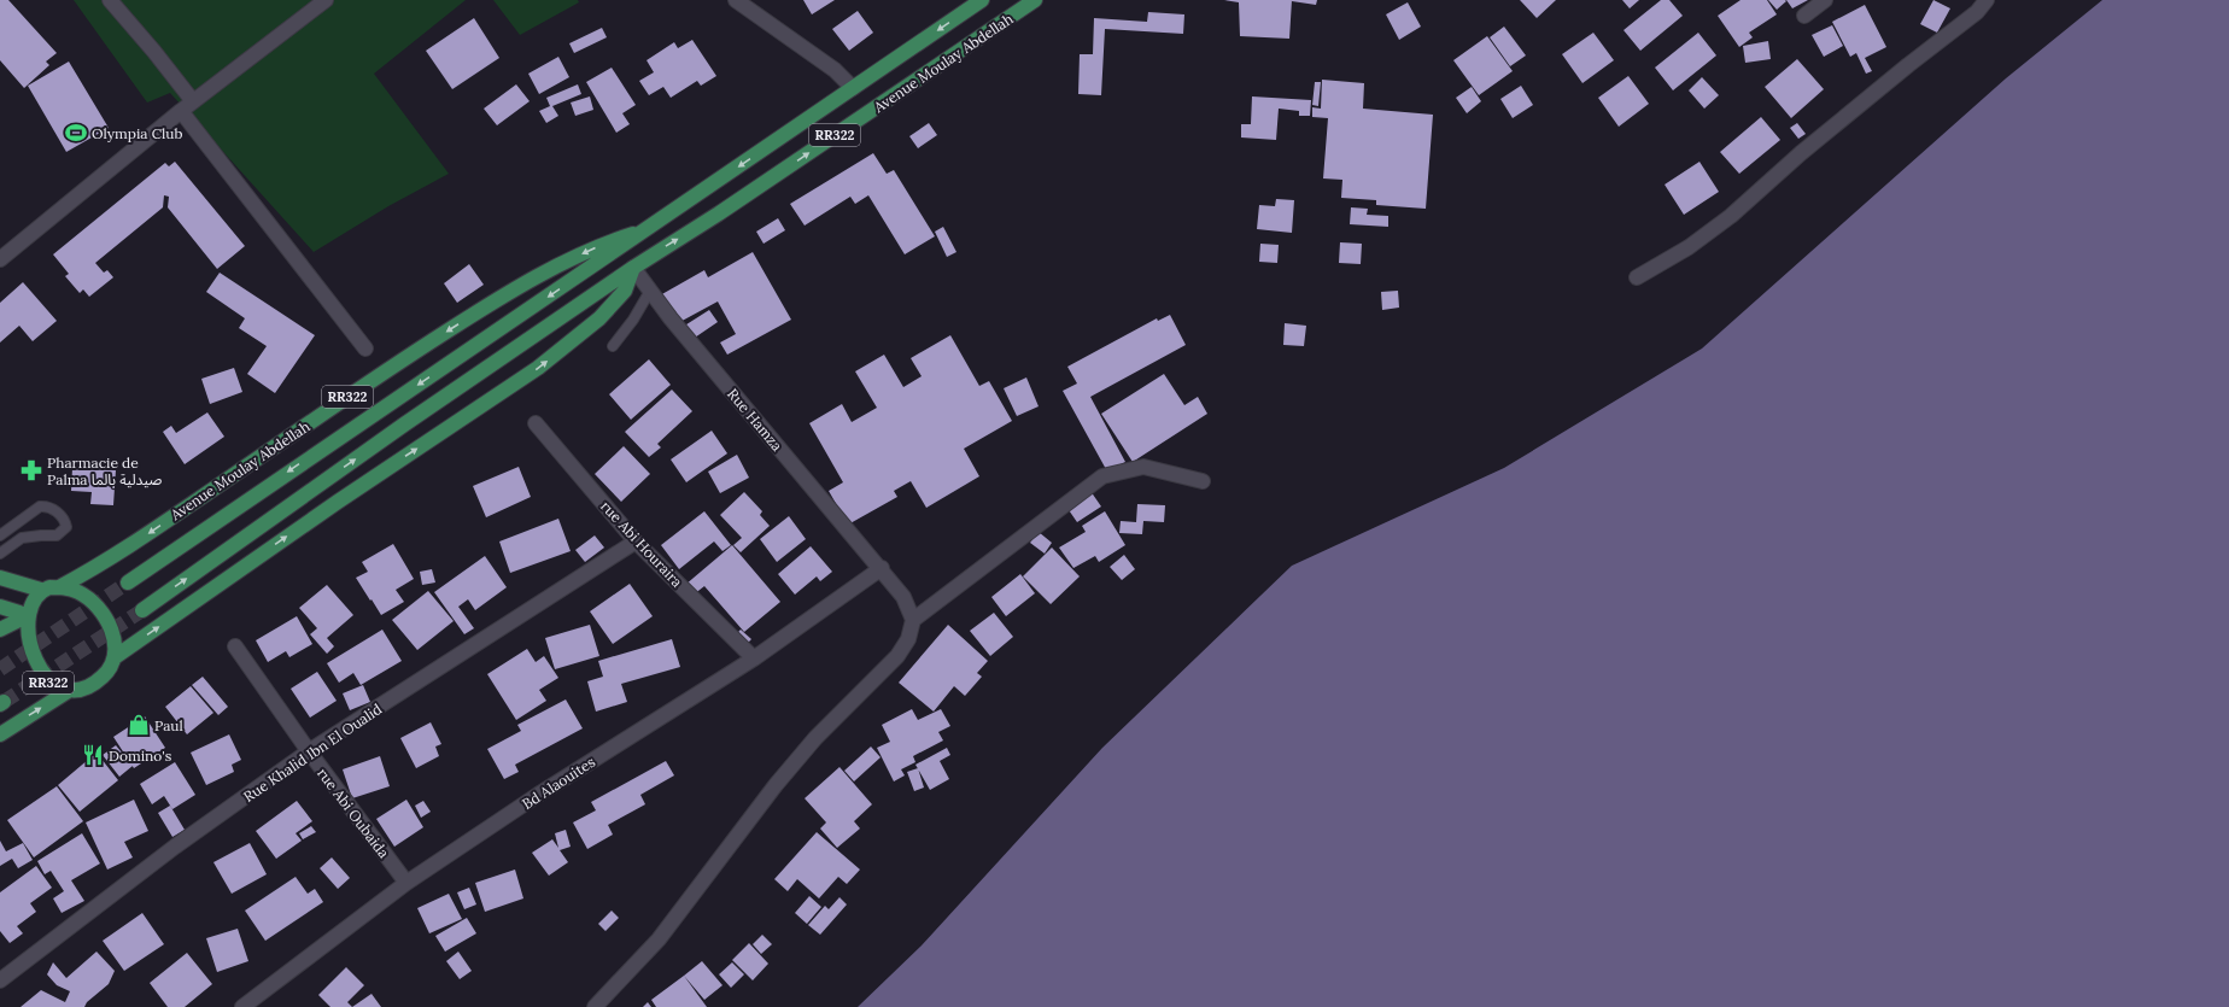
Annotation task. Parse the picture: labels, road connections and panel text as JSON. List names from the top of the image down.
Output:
{
  "streets": {
    "main road": ["Avenue Moulay Abdellah", "RR322"],
    "street": [
      "Rue Hamza",
      "rue Abi Houraira",
      "Rue Khalid Ibn El Oualid",
      "Bd Alaouites",
      "rue Abi Oubaida"
    ]
  },
  "crossings": [
    ["Avenue Moulay Abdellah", "RR322"],
    ["Avenue Moulay Abdellah", "Rue Hamza"],
    ["RR322", "Rue Hamza"],
    ["Rue Hamza", "Bd Alaouites"],
    ["rue Abi Houraira", "Rue Khalid Ibn El Oualid"],
    ["rue Abi Houraira", "Bd Alaouites"],
    ["Rue Khalid Ibn El Oualid", "rue Abi Oubaida"],
    ["Bd Alaouites", "rue Abi Oubaida"]
  ],
  "places": {
    "sports": ["Olympia Club"],
    "pharmacy": ["Pharmacie de Palma صيدلية بالما"],
    "shop": ["Paul"],
    "restaurant": ["Domino's"]
  }
}
